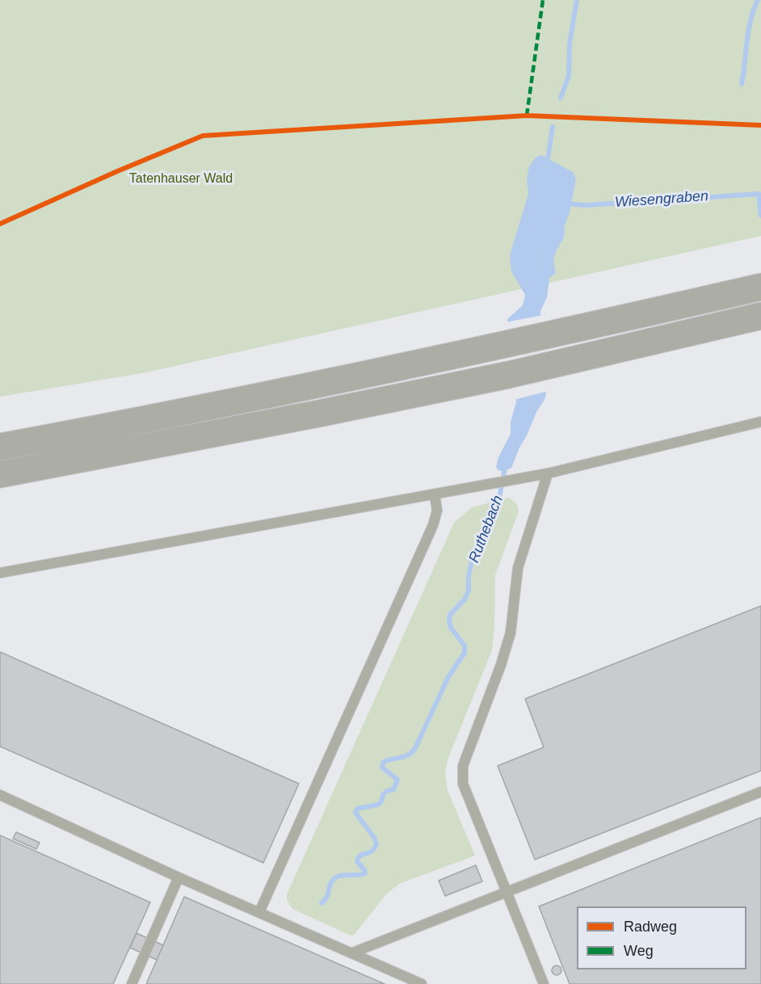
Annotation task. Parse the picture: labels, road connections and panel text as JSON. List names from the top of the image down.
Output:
{
  "water": ["Wiesengraben", "Ruthebach"],
  "parks": ["Tatenhauser Wald"],
  "legend": ["Radweg", "Weg"]
}
